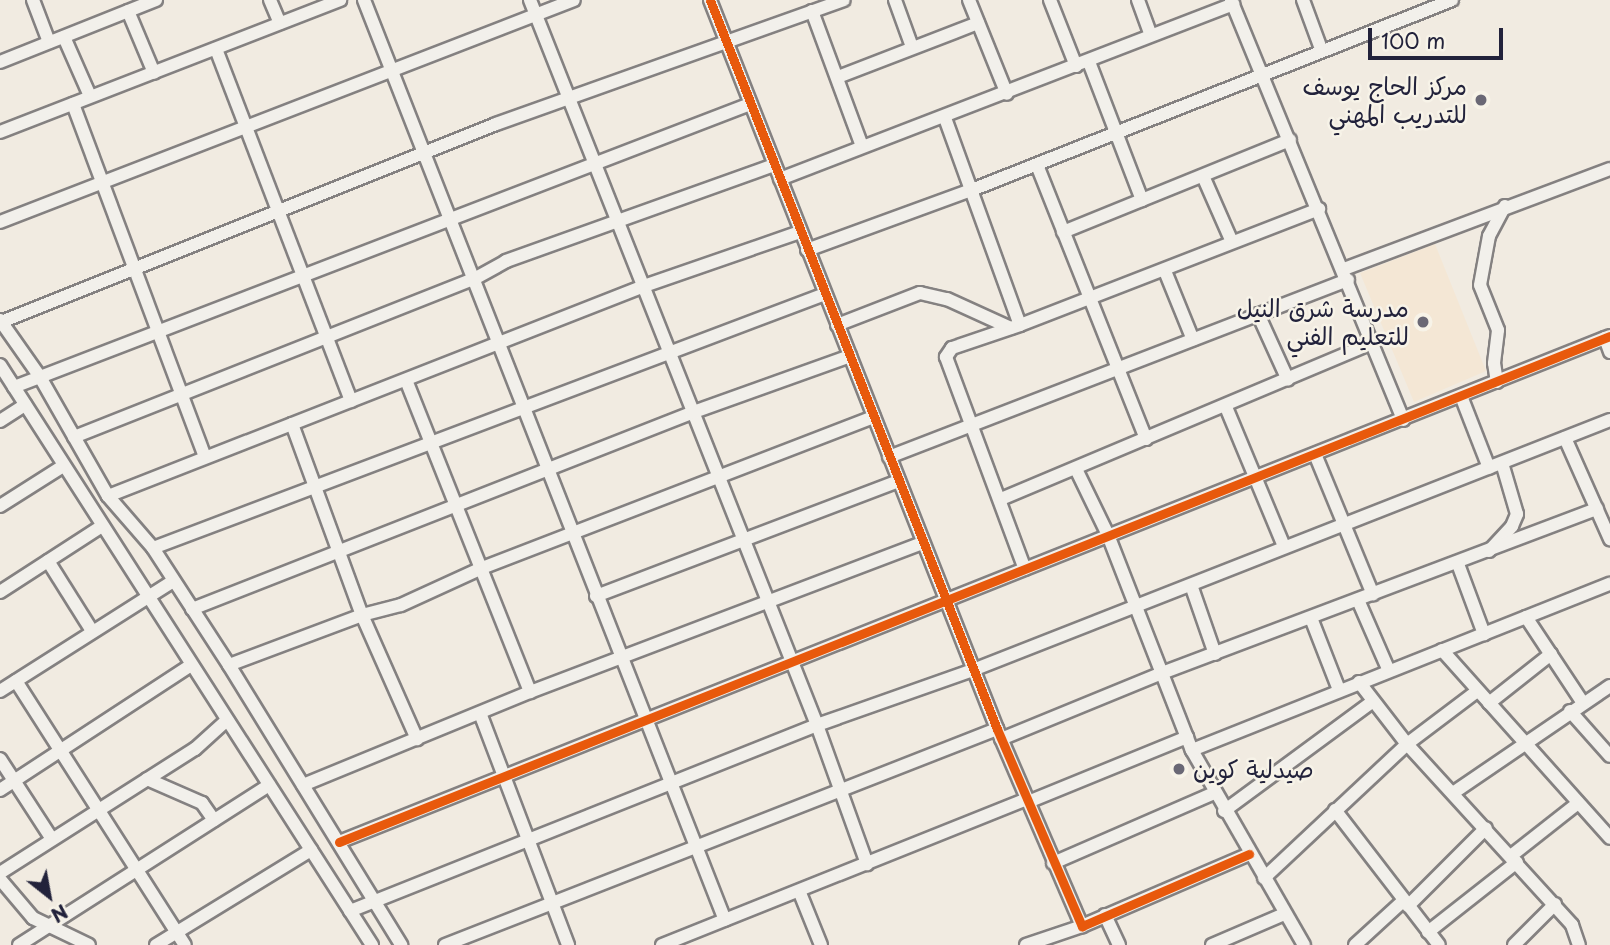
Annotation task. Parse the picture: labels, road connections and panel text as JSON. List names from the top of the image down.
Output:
{
  "places": ["مركز الحاج يوسف للتدريب المهني", "مدرسة شرق النيل للتعليم الفني", "صيدلية كوين"],
  "scale_bar": "100 m",
  "north": "bottom right"
}
